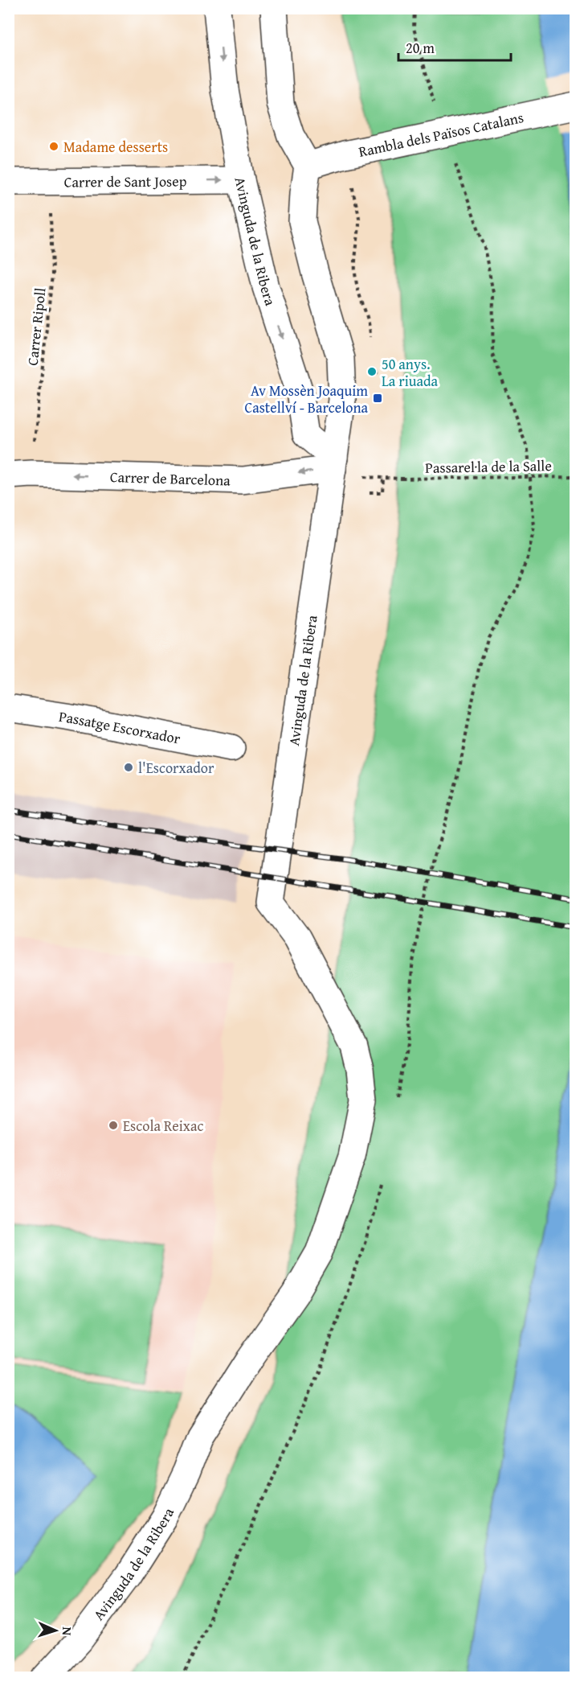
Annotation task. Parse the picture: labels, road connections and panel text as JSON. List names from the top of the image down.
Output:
{
  "streets": {
    "street": [
      "Rambla dels Països Catalans",
      "Carrer de Sant Josep",
      "Avinguda de la Ribera",
      "Carrer de Barcelona",
      "Passatge Escorxador"
    ],
    "path": ["Carrer Ripoll", "Passarel·la de la Salle"]
  },
  "crossings": [
    ["Rambla dels Països Catalans", "Avinguda de la Ribera"],
    ["Carrer de Sant Josep", "Avinguda de la Ribera"],
    ["Carrer de Sant Josep", "Carrer Ripoll"],
    ["Avinguda de la Ribera", "Carrer de Barcelona"],
    ["Carrer Ripoll", "Carrer de Barcelona"]
  ],
  "one_way": ["Carrer de Sant Josep", "Carrer de Barcelona"],
  "places": {
    "other": [
      "Madame desserts",
      "50 anys. La riuada",
      "l'Escorxador",
      "Escola Reixac"
    ],
    "transit": ["Av Mossèn Joaquim Castellví - Barcelona"]
  },
  "scale_bar": "20 m",
  "north": "right"
}
